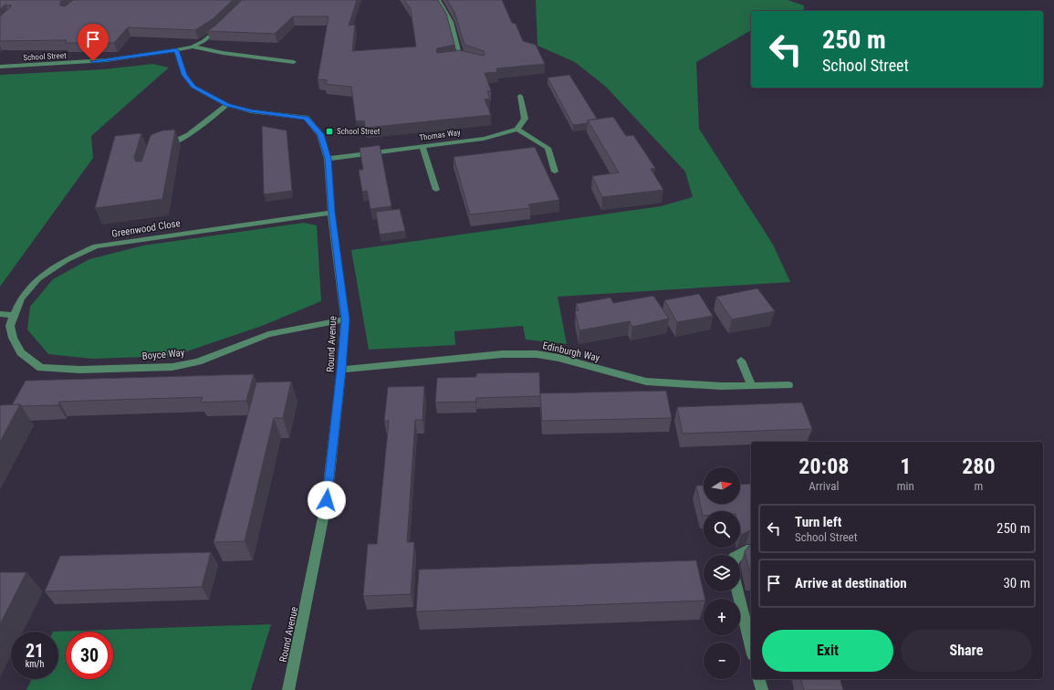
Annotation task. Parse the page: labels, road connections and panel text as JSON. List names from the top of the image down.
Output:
{
  "streets": {
    "street": [
      "School Street",
      "Thomas Way",
      "Greenwood Close",
      "Round Avenue",
      "Edinburgh Way",
      "Boyce Way"
    ]
  },
  "crossings": [
    ["School Street", "Round Avenue"],
    ["Thomas Way", "Round Avenue"],
    ["Greenwood Close", "Round Avenue"],
    ["Greenwood Close", "Boyce Way"],
    ["Round Avenue", "Edinburgh Way"],
    ["Round Avenue", "Boyce Way"]
  ],
  "places": {
    "transit": ["School Street"]
  },
  "north": "right",
  "page": {
    "turn": ["250 m", "School Street"],
    "eta": [
      "20:08",
      "Arrival",
      "1",
      "min",
      "280",
      "m"
    ],
    "map_buttons": ["+", "−"],
    "list": [
      {
        "name": "Turn left",
        "note": "School Street",
        "value": "250 m"
      },
      {
        "name": "Arrive at destination",
        "value": "30 m"
      }
    ],
    "buttons": ["Exit", "Share"],
    "speed": "21 km/h",
    "limit": "30"
  }
}
